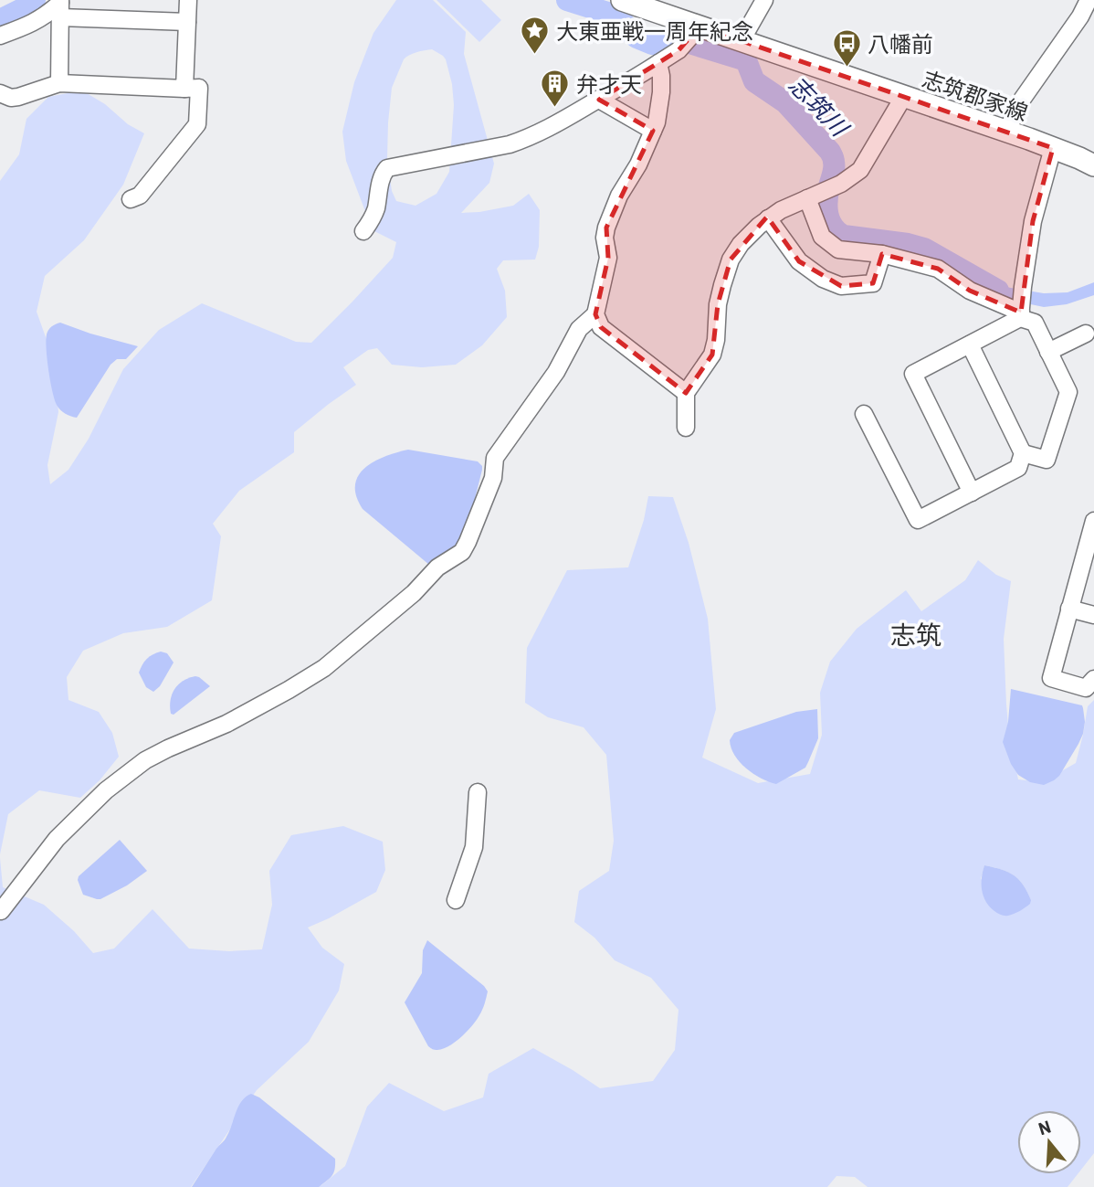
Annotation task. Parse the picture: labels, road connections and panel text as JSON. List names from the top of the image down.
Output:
{
  "streets": {
    "main road": ["志筑郡家線"]
  },
  "districts": ["志筑"],
  "water": ["志筑川"],
  "places": {
    "place": ["大東亜戦一周年紀念"],
    "bus stop": ["八幡前"],
    "building": ["弁才天"]
  },
  "north": "top"
}
